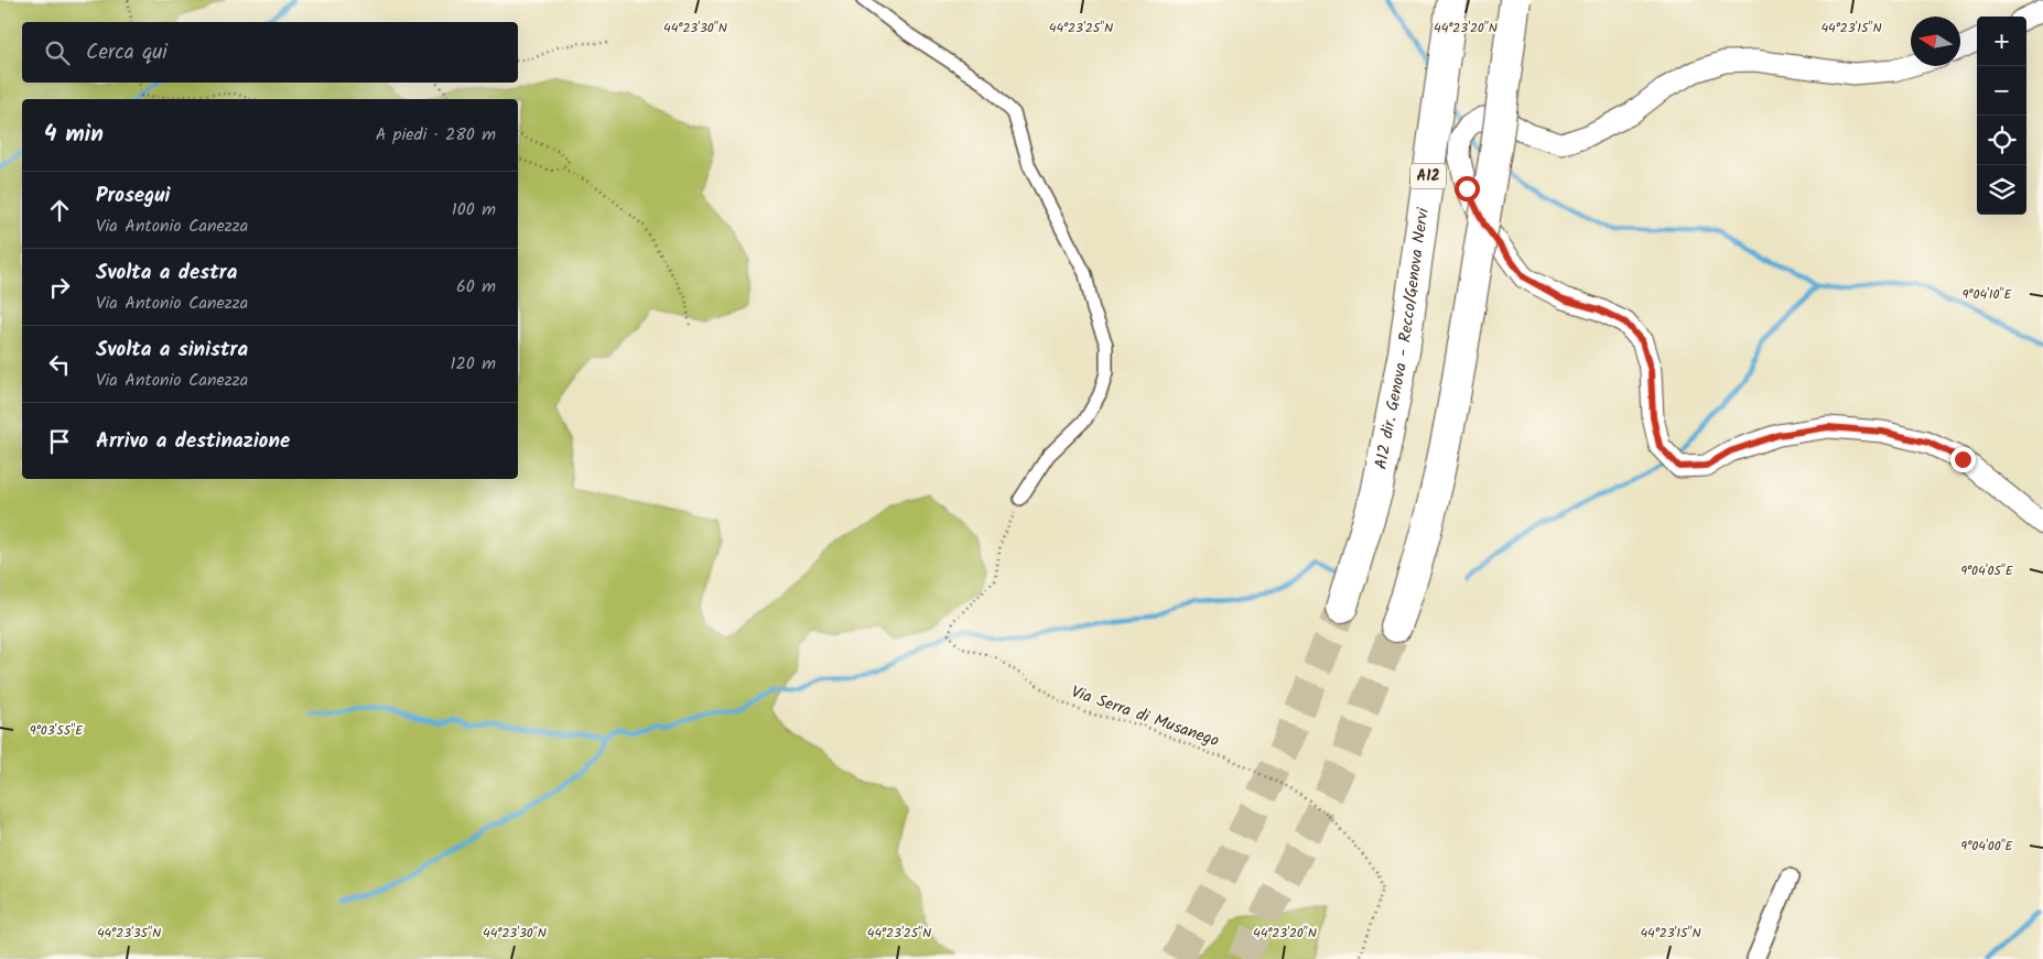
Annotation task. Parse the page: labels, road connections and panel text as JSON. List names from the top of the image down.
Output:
{
  "streets": {
    "highway": ["A12", "A12 dir. Genova - Recco/Genova Nervi"],
    "path": ["Via Serra di Musanego"]
  },
  "north": "left",
  "page": {
    "map_buttons": ["+", "−"],
    "search": "Cerca qui",
    "heading": ["4 min", "A piedi · 280 m"],
    "list": [
      ["Prosegui", "Via Antonio Canezza", "100 m"],
      ["Svolta a destra", "Via Antonio Canezza", "60 m"],
      ["Svolta a sinistra", "Via Antonio Canezza", "120 m"],
      "Arrivo a destinazione"
    ]
  },
  "coordinates": [
    "44°23'30\"N",
    "44°23'25\"N",
    "44°23'20\"N",
    "44°23'15\"N",
    "9°04'10\"E",
    "9°04'05\"E",
    "9°03'55\"E",
    "9°04'00\"E",
    "44°23'35\"N"
  ]
}
